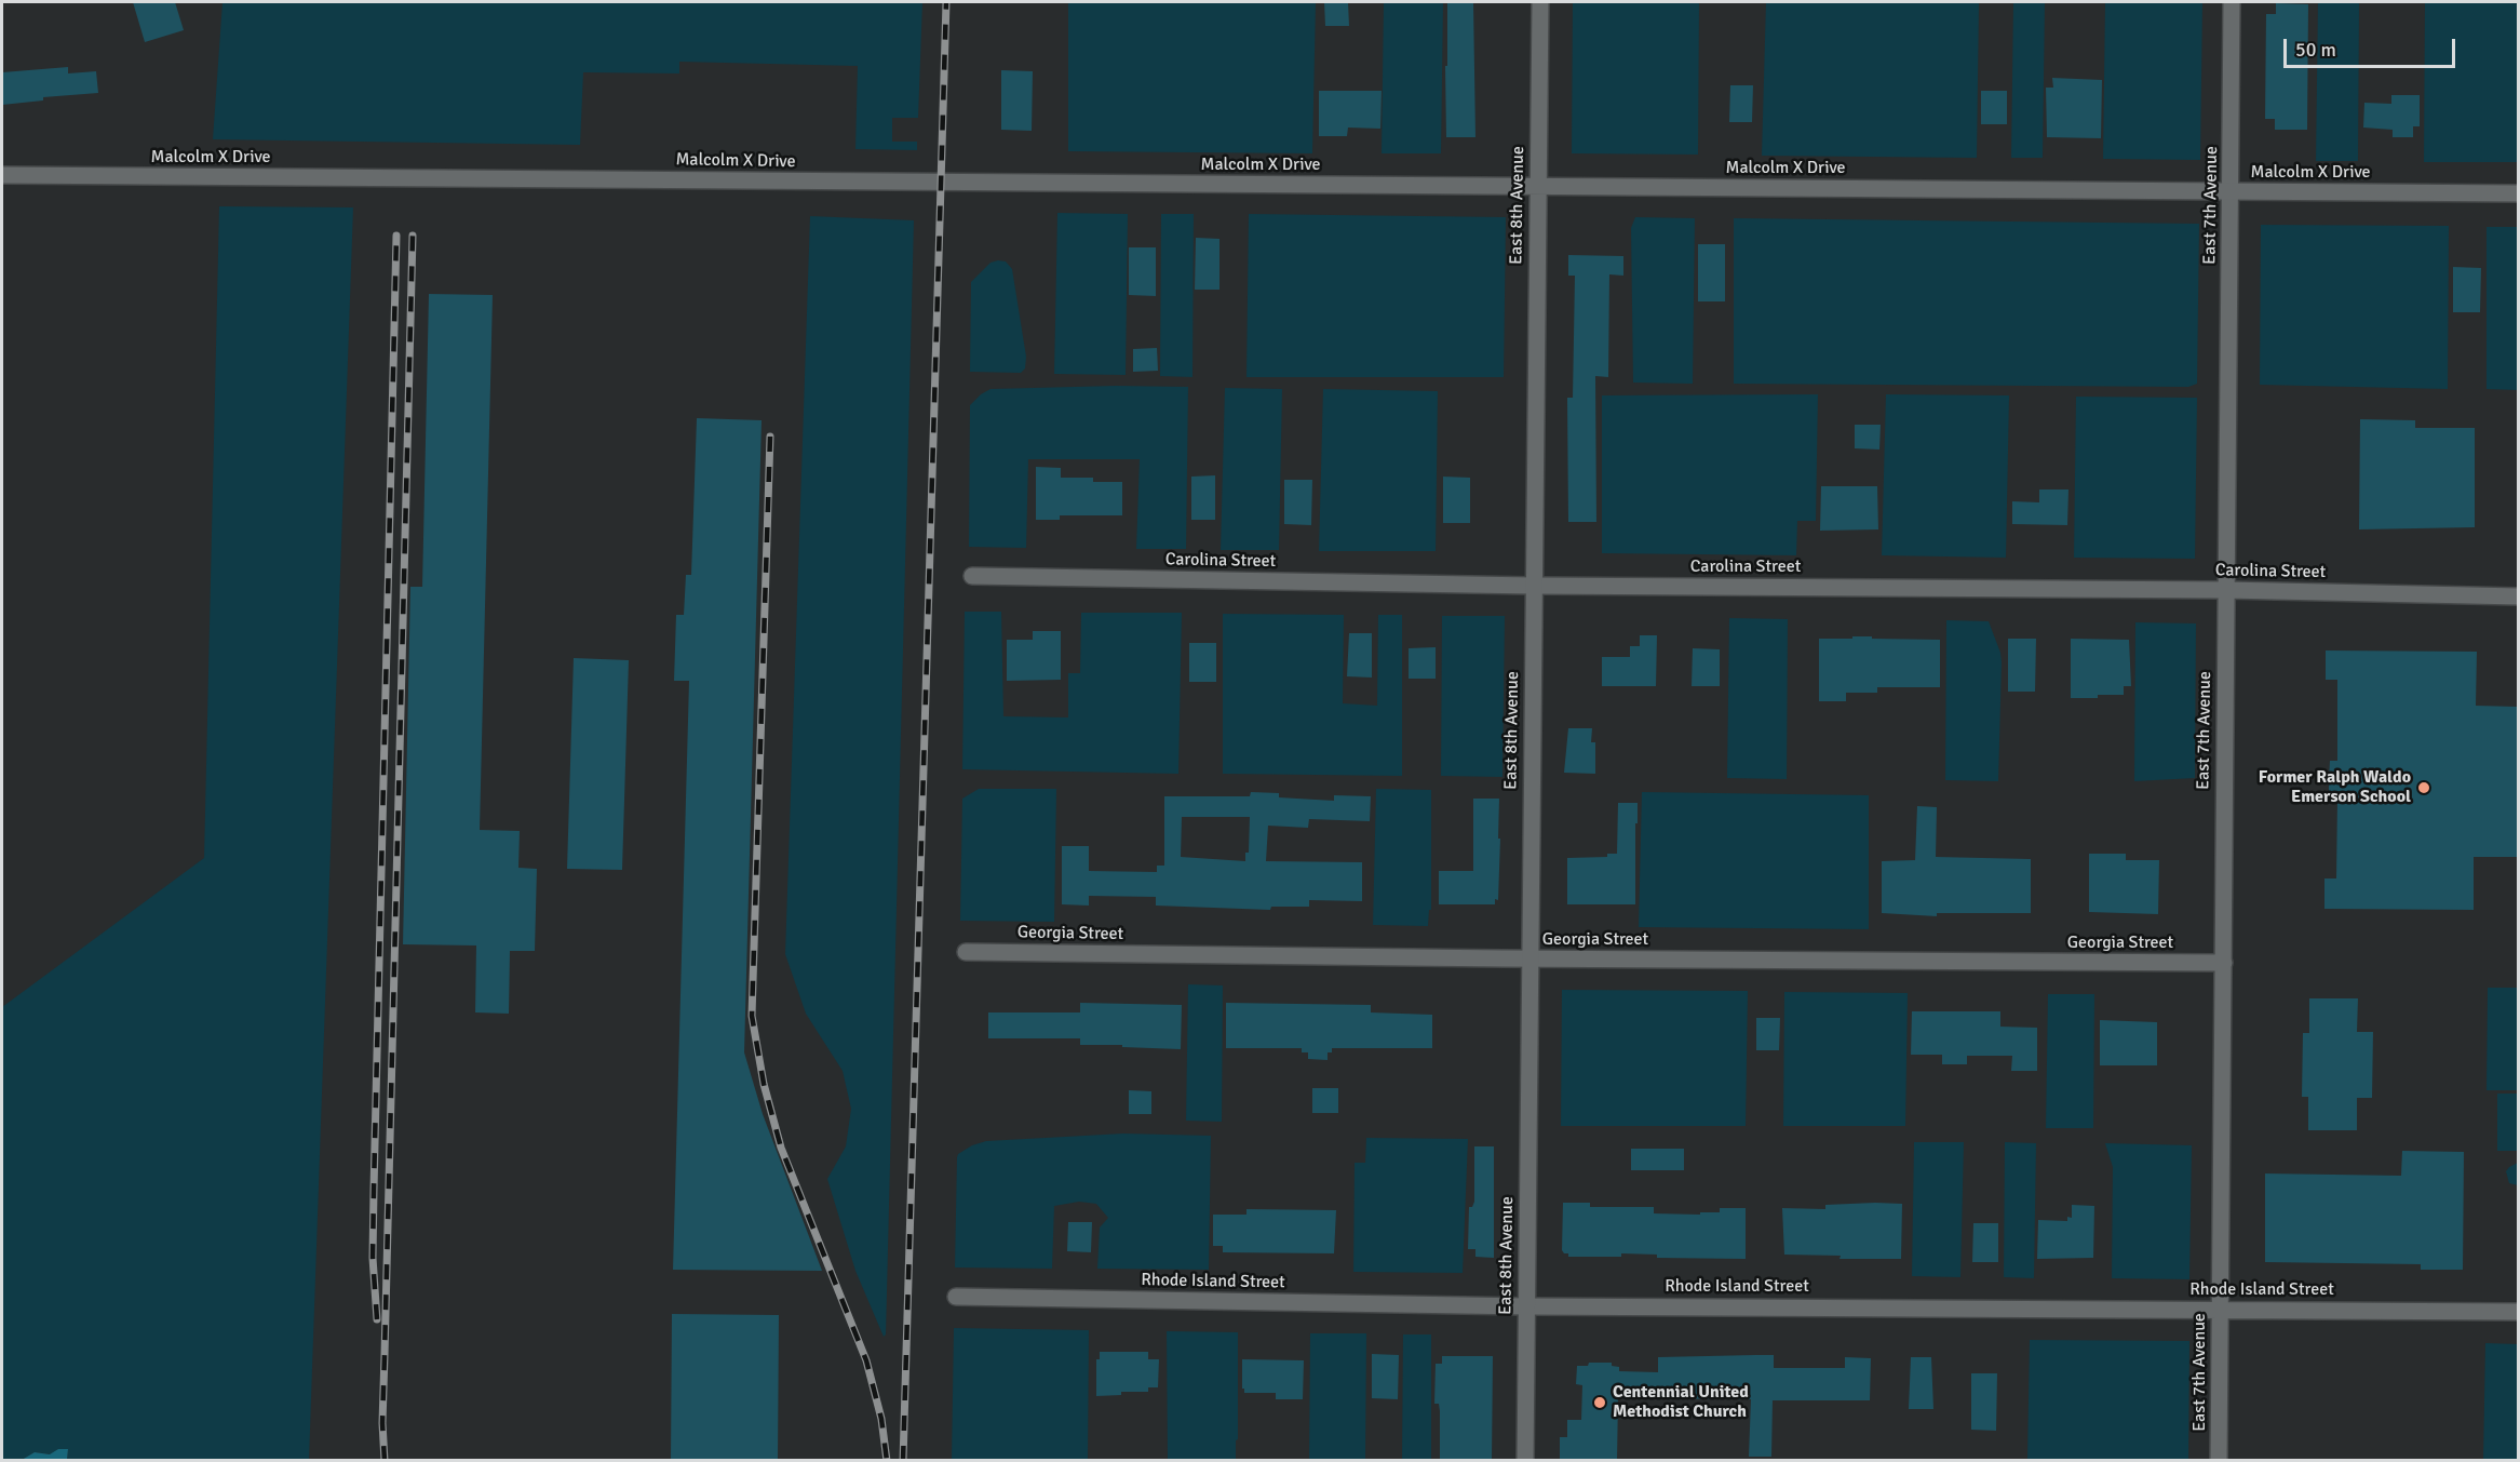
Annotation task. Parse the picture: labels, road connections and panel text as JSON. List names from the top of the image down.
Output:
{
  "streets": {
    "street": [
      "Malcolm X Drive",
      "East 8th Avenue",
      "East 7th Avenue",
      "Carolina Street",
      "Georgia Street",
      "Rhode Island Street"
    ]
  },
  "crossings": [
    ["Malcolm X Drive", "East 8th Avenue"],
    ["Malcolm X Drive", "East 7th Avenue"],
    ["East 8th Avenue", "Carolina Street"],
    ["East 8th Avenue", "Georgia Street"],
    ["East 8th Avenue", "Rhode Island Street"],
    ["East 7th Avenue", "Carolina Street"],
    ["East 7th Avenue", "Georgia Street"],
    ["East 7th Avenue", "Rhode Island Street"]
  ],
  "places": ["Former Ralph Waldo Emerson School", "Centennial United Methodist Church"],
  "scale_bar": "50 m"
}
